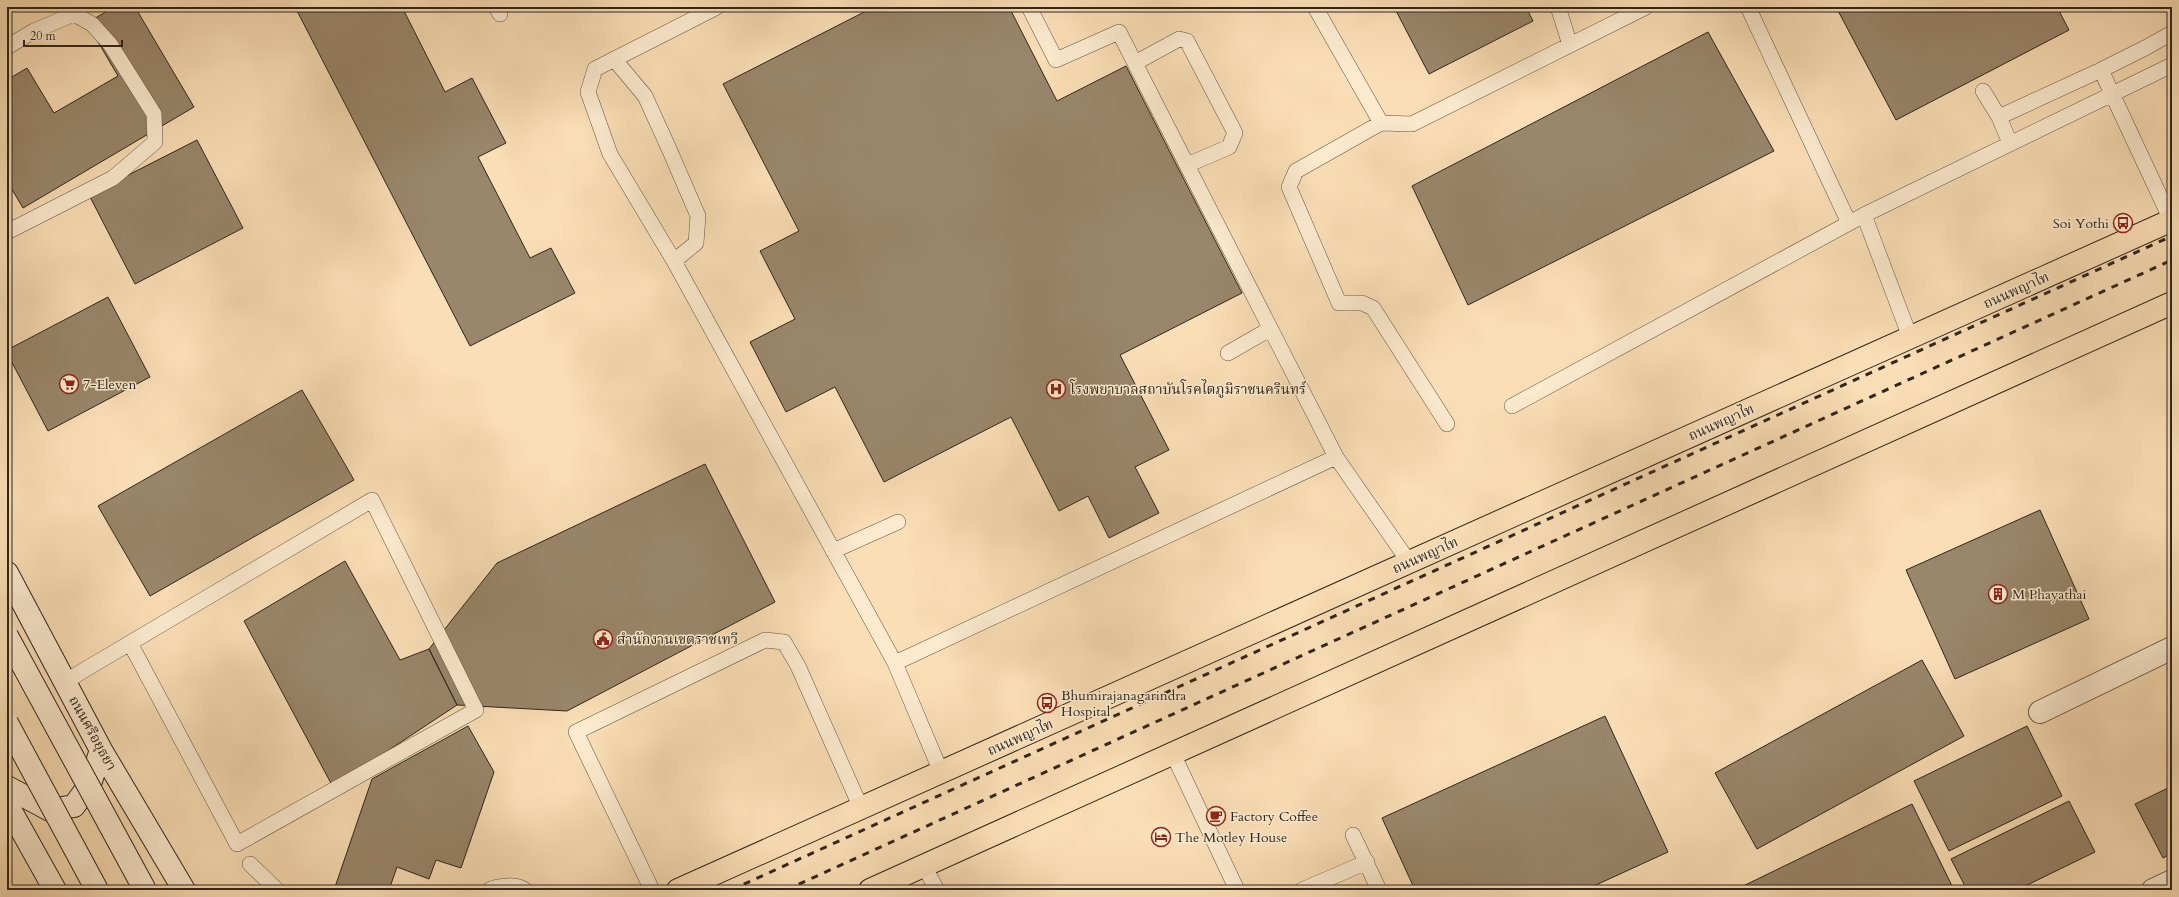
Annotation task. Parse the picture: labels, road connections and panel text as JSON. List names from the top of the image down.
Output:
{
  "streets": {
    "main road": ["ถนนพญาไท", "ถนนศรีอยุธยา"]
  },
  "places": {
    "bus stop": ["Soi Yothi", "Bhumirajanagarindra Hospital"],
    "supermarket": ["7-Eleven"],
    "hospital": ["โรงพยาบาลสถาบันโรคไตภูมิราชนครินทร์"],
    "building": ["M Phayathai"],
    "public building": ["สำนักงานเขตราชเทวี"],
    "cafe": ["Factory Coffee"],
    "hotel": ["The Motley House"]
  },
  "scale_bar": "20 m"
}
